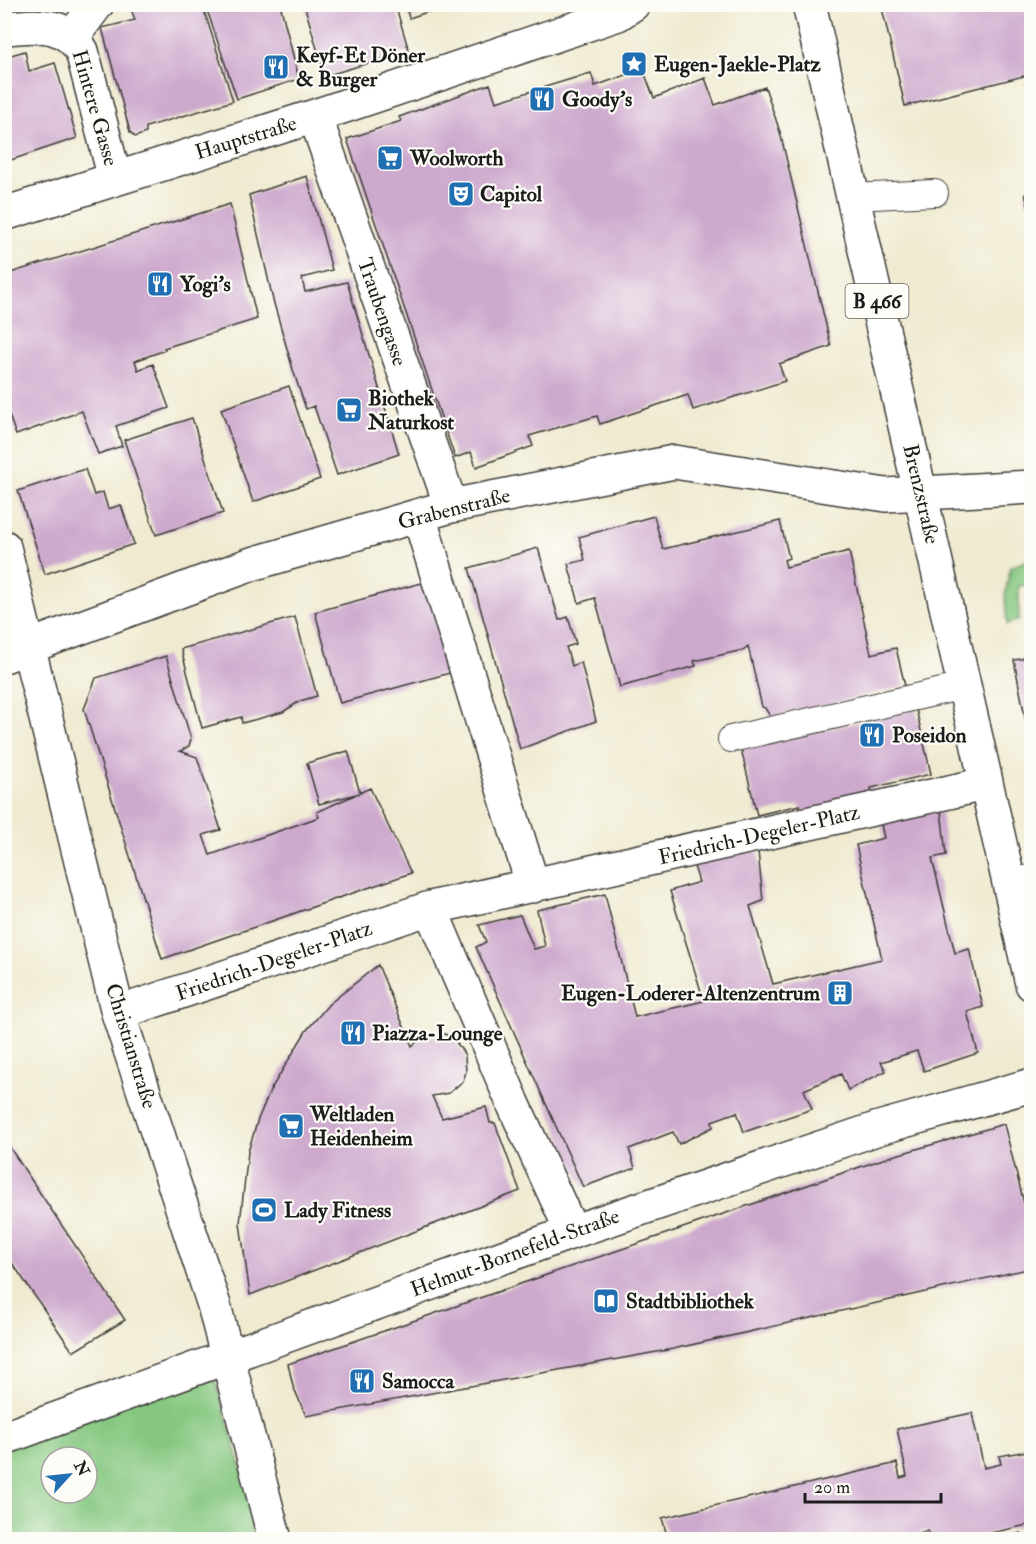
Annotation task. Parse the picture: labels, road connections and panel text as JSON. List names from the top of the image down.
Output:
{
  "streets": {
    "street": [
      "Hintere Gasse",
      "Hauptstraße",
      "B 466",
      "Traubengasse",
      "Brenzstraße",
      "Grabenstraße",
      "Friedrich-Degeler-Platz",
      "Christianstraße",
      "Helmut-Bornefeld-Straße"
    ]
  },
  "crossings": [
    ["Hintere Gasse", "Hauptstraße"],
    ["Hauptstraße", "Traubengasse"],
    ["Traubengasse", "Grabenstraße"],
    ["Brenzstraße", "Grabenstraße"],
    ["Brenzstraße", "Friedrich-Degeler-Platz"],
    ["Grabenstraße", "Christianstraße"],
    ["Friedrich-Degeler-Platz", "Christianstraße"],
    ["Christianstraße", "Helmut-Bornefeld-Straße"]
  ],
  "places": {
    "place": ["Eugen-Jaekle-Platz"],
    "restaurant": [
      "Keyf-Et Döner & Burger",
      "Goody's",
      "Yogi's",
      "Poseidon",
      "Piazza-Lounge",
      "Samocca"
    ],
    "supermarket": ["Woolworth", "Biothek Naturkost", "Weltladen Heidenheim"],
    "theatre": ["Capitol"],
    "building": ["Eugen-Loderer-Altenzentrum"],
    "sports": ["Lady Fitness"],
    "library": ["Stadtbibliothek"]
  },
  "scale_bar": "20 m",
  "north": "top right"
}
